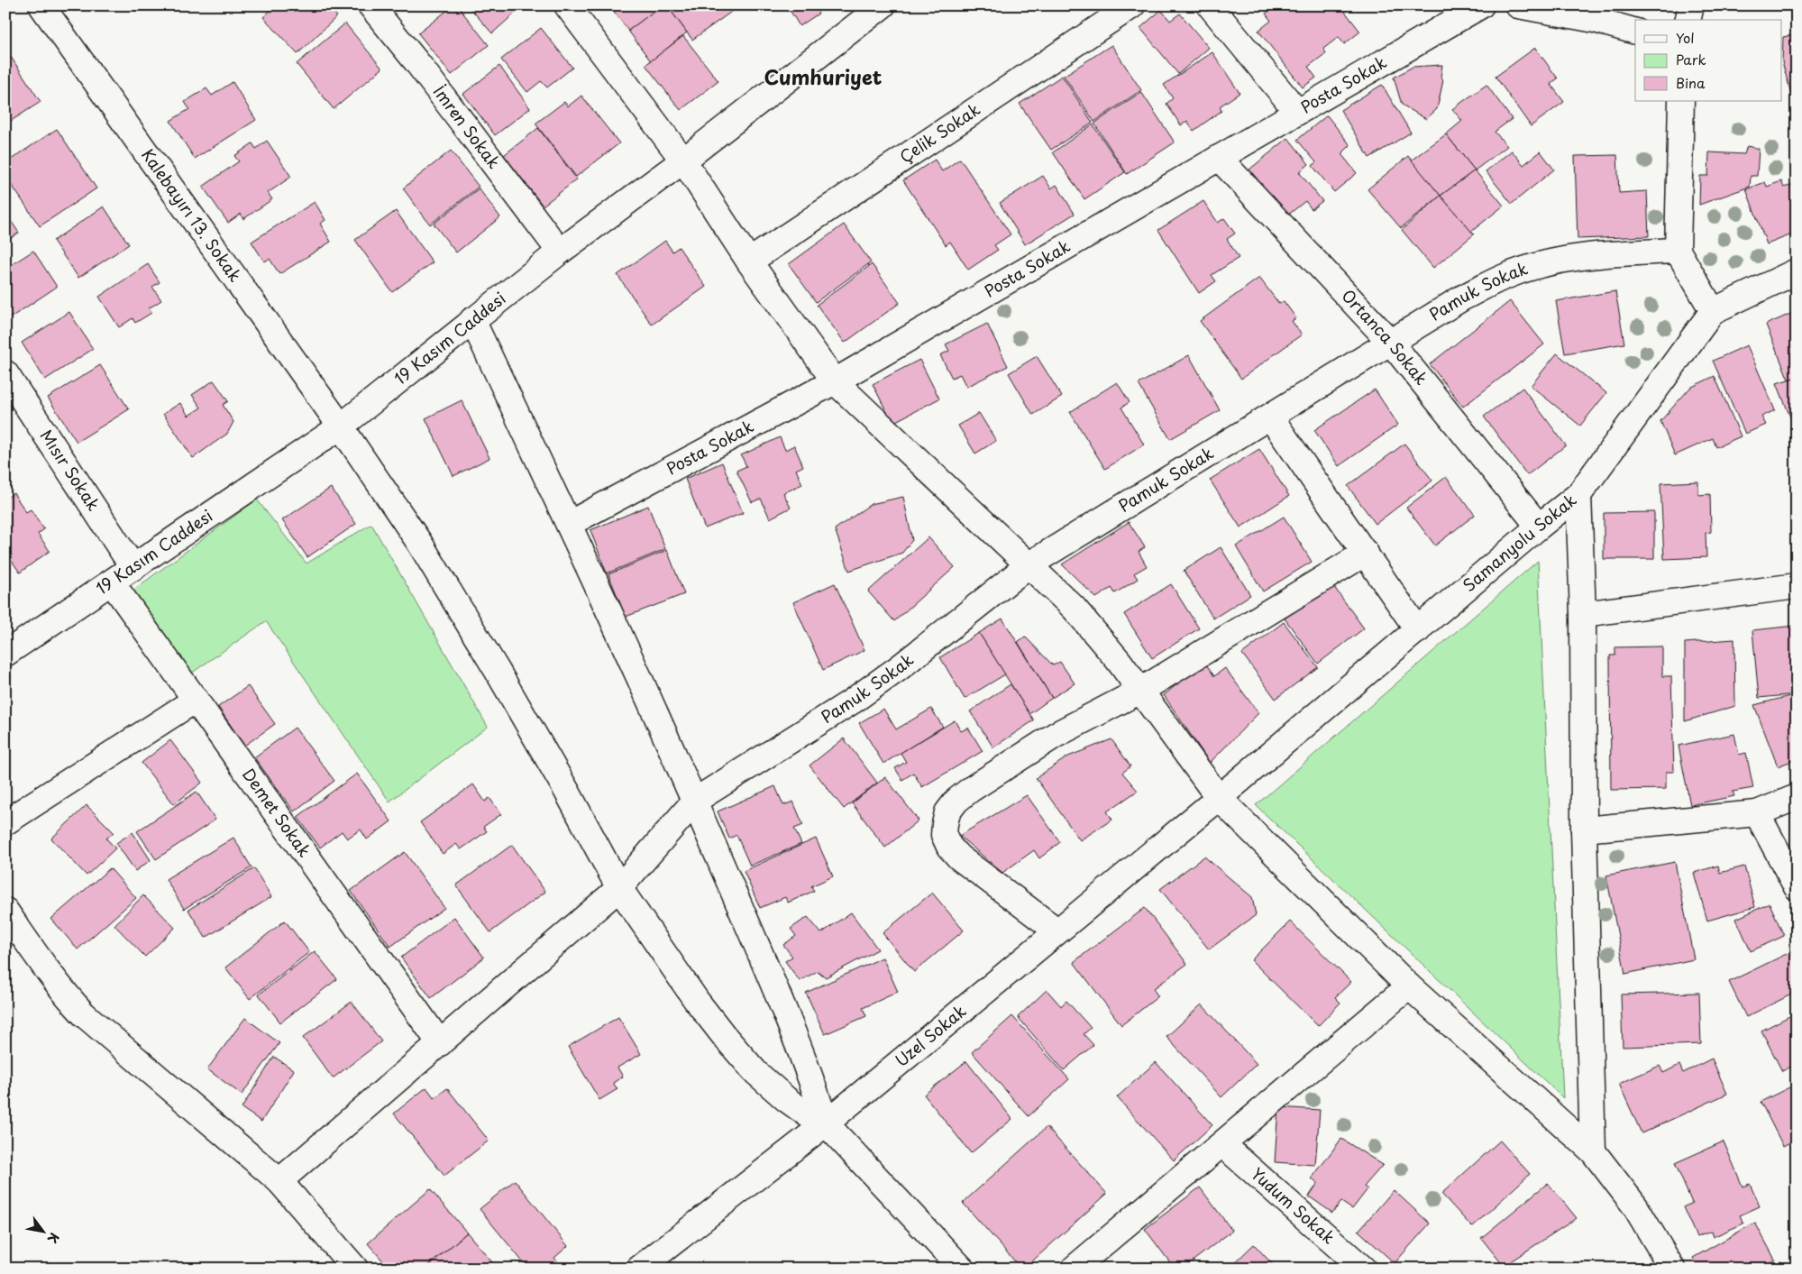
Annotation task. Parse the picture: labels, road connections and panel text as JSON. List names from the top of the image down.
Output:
{
  "streets": {
    "street": [
      "Posta Sokak",
      "İmren Sokak",
      "Çelik Sokak",
      "Kalebayırı 13. Sokak",
      "Pamuk Sokak",
      "Ortanca Sokak",
      "19 Kasım Caddesi",
      "Mısır Sokak",
      "Samanyolu Sokak",
      "Demet Sokak",
      "Uzel Sokak",
      "Yudum Sokak"
    ]
  },
  "crossings": [
    ["Posta Sokak", "Ortanca Sokak"],
    ["İmren Sokak", "19 Kasım Caddesi"],
    ["Kalebayırı 13. Sokak", "Pamuk Sokak"],
    ["Kalebayırı 13. Sokak", "19 Kasım Caddesi"],
    ["Kalebayırı 13. Sokak", "Uzel Sokak"],
    ["Pamuk Sokak", "Ortanca Sokak"],
    ["Pamuk Sokak", "Demet Sokak"],
    ["Ortanca Sokak", "Samanyolu Sokak"],
    ["19 Kasım Caddesi", "Mısır Sokak"],
    ["19 Kasım Caddesi", "Demet Sokak"],
    ["Samanyolu Sokak", "Uzel Sokak"]
  ],
  "districts": ["Cumhuriyet"],
  "legend": ["Yol", "Park", "Bina"],
  "north": "bottom right"
}
